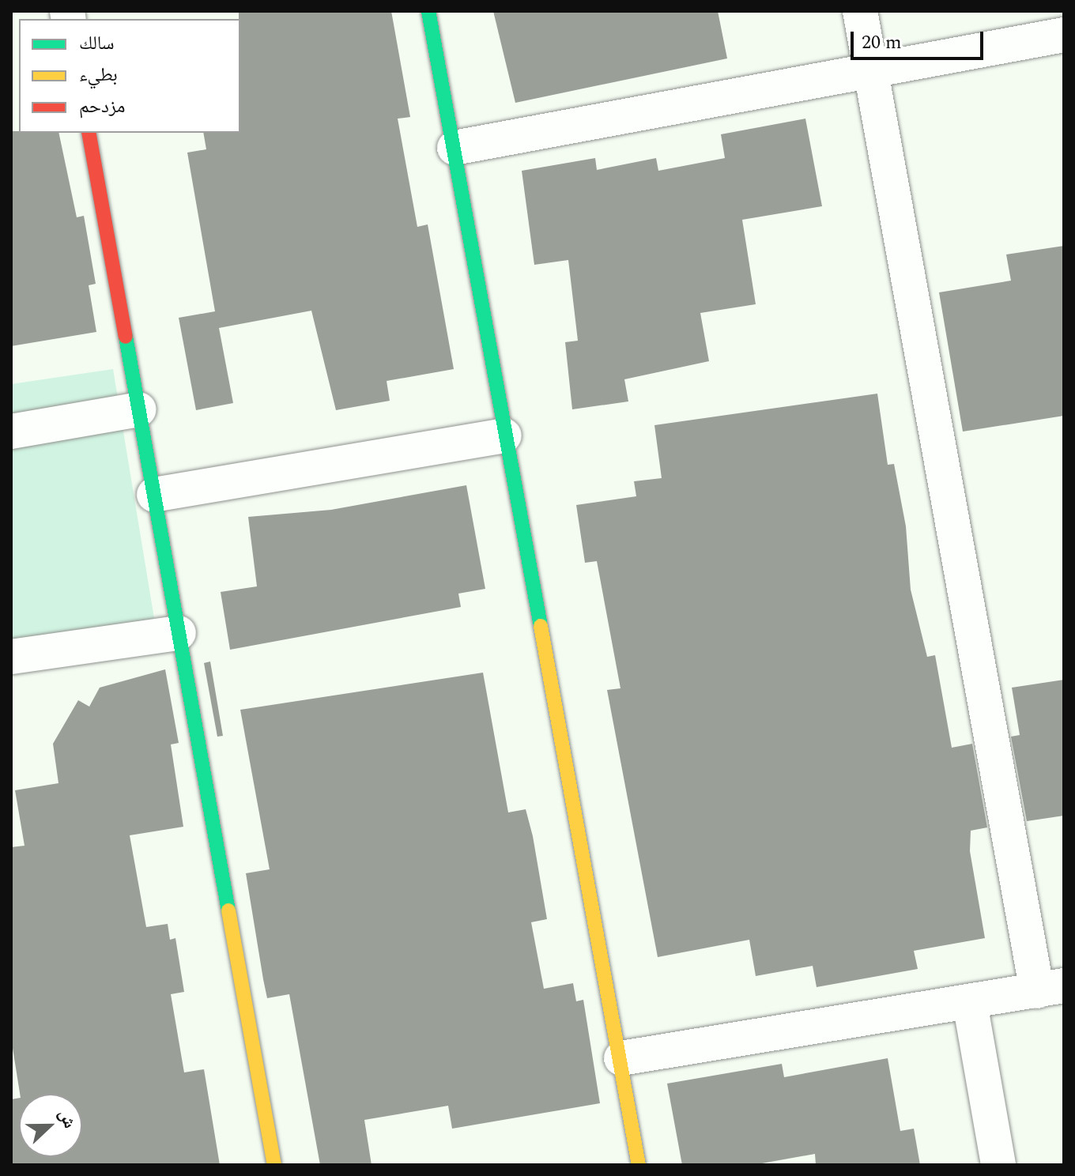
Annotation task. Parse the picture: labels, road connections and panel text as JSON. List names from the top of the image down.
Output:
{
  "legend": ["سالك", "بطيء", "مزدحم"],
  "scale_bar": "20 m",
  "north": "right"
}
